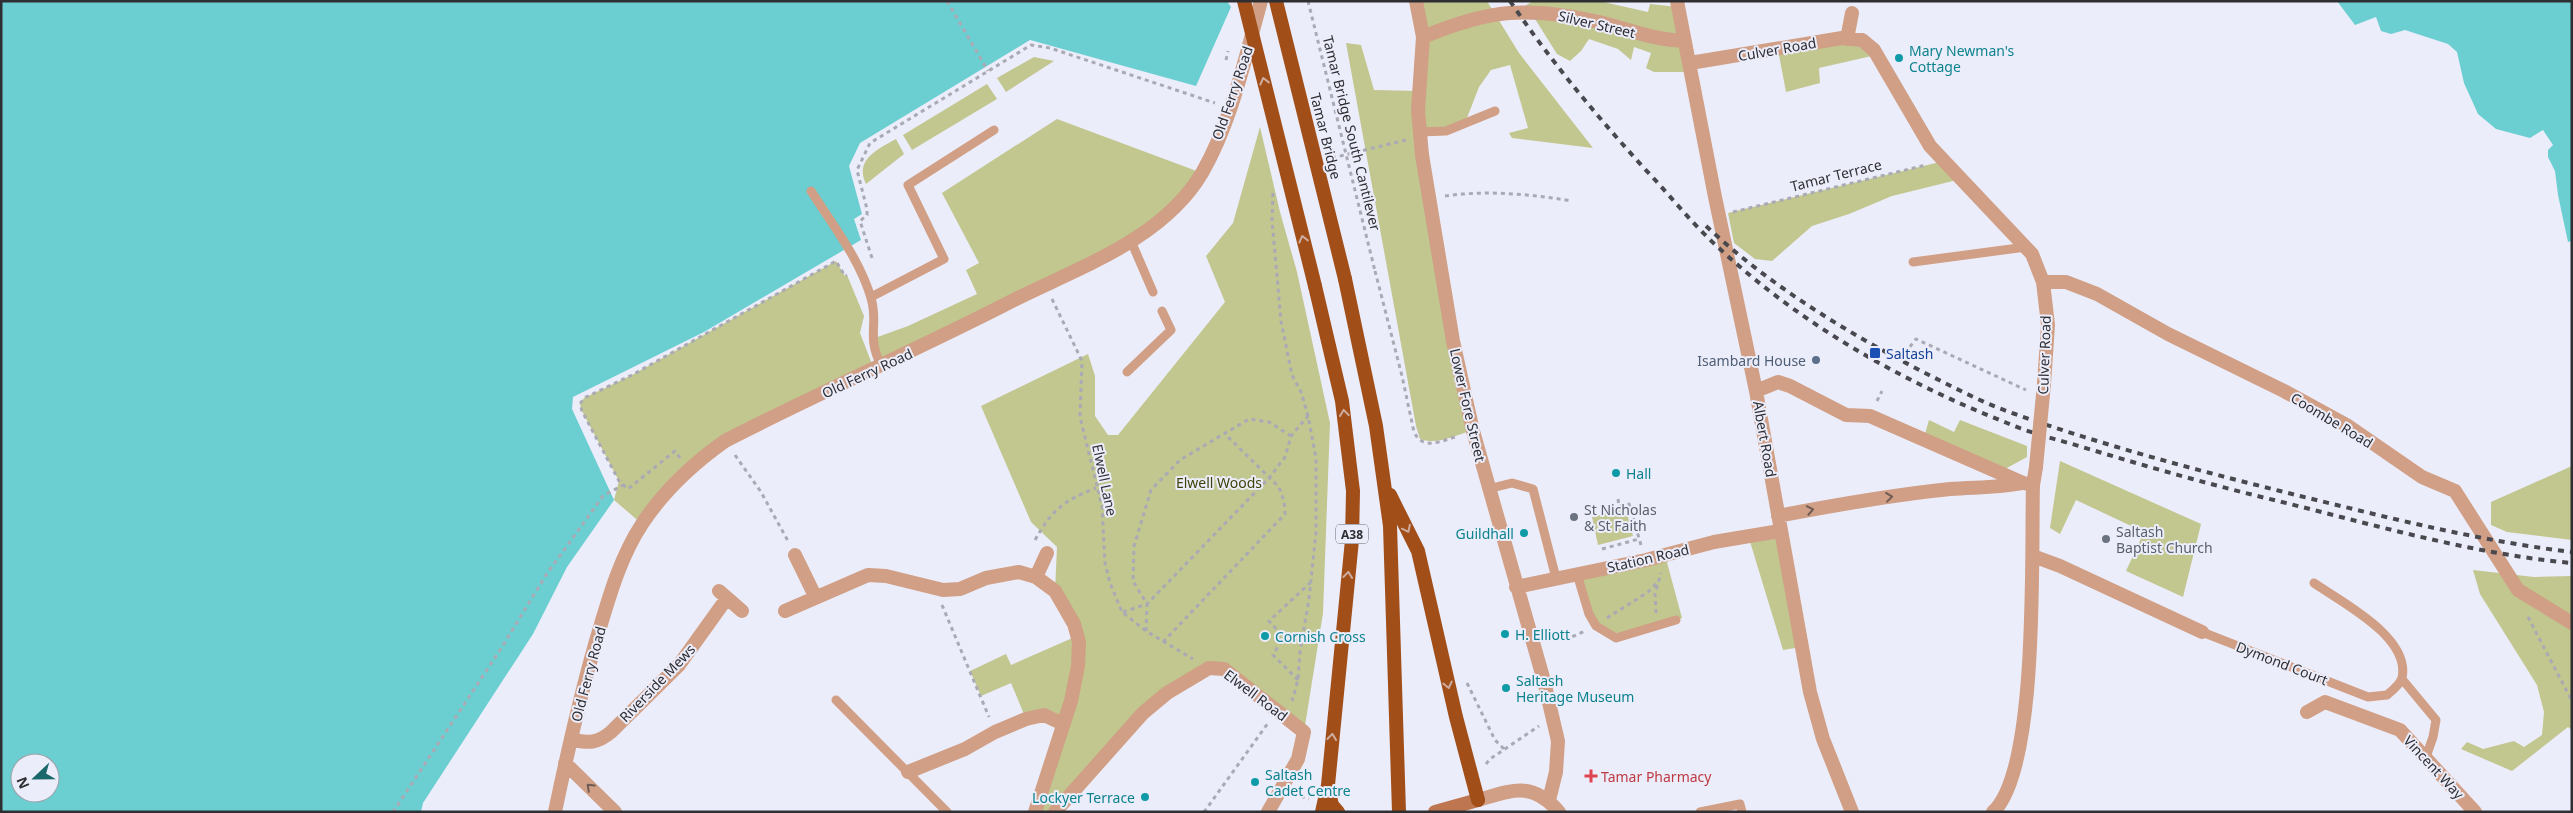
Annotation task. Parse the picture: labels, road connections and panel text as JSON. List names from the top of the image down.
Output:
{
  "streets": {
    "highway": ["Tamar Bridge", "A38"],
    "street": [
      "Silver Street",
      "Culver Road",
      "Old Ferry Road",
      "Lower Fore Street",
      "Coombe Road",
      "Albert Road",
      "Station Road",
      "Dymond Court",
      "Riverside Mews",
      "Elwell Road",
      "Vincent Way"
    ],
    "path": ["Tamar Bridge South Cantilever", "Tamar Terrace", "Elwell Lane"]
  },
  "crossings": [
    ["Silver Street", "Lower Fore Street"],
    ["Silver Street", "Albert Road"],
    ["Culver Road", "Tamar Terrace"],
    ["Culver Road", "Coombe Road"],
    ["Culver Road", "Albert Road"],
    ["Culver Road", "Dymond Court"],
    ["Old Ferry Road", "Elwell Lane"],
    ["Old Ferry Road", "Riverside Mews"],
    ["Tamar Bridge South Cantilever", "Lower Fore Street"],
    ["Lower Fore Street", "Station Road"],
    ["Albert Road", "Station Road"],
    ["Elwell Lane", "Elwell Road"]
  ],
  "parks": ["Elwell Woods"],
  "places": {
    "other": [
      "Mary Newman's Cottage",
      "Isambard House",
      "Hall",
      "St Nicholas & St Faith",
      "Guildhall",
      "Saltash Baptist Church",
      "H. Elliott",
      "Cornish Cross",
      "Saltash Heritage Museum",
      "Saltash Cadet Centre",
      "Lockyer Terrace"
    ],
    "transit": ["Saltash"],
    "health": ["Tamar Pharmacy"]
  },
  "north": "left"
}
